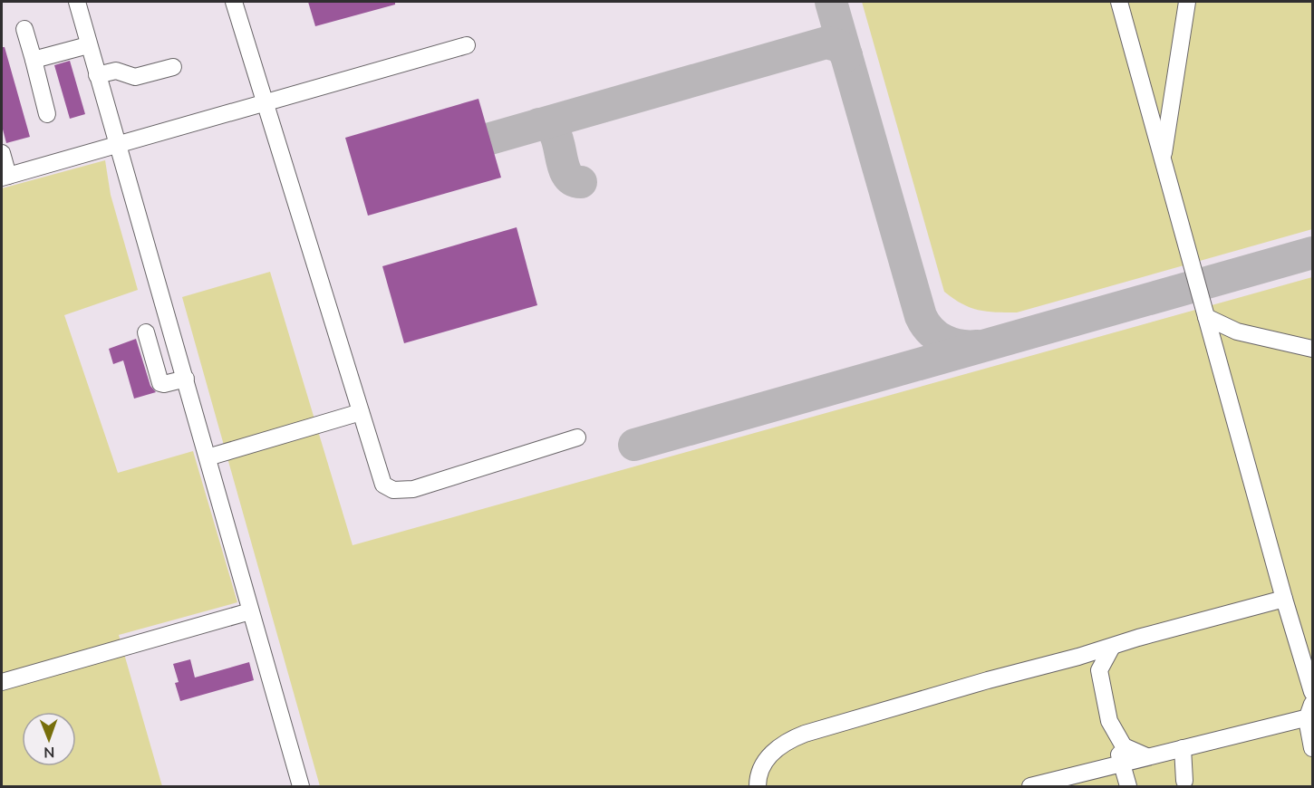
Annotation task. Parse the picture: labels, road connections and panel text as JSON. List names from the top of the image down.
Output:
{
  "north": "bottom"
}
